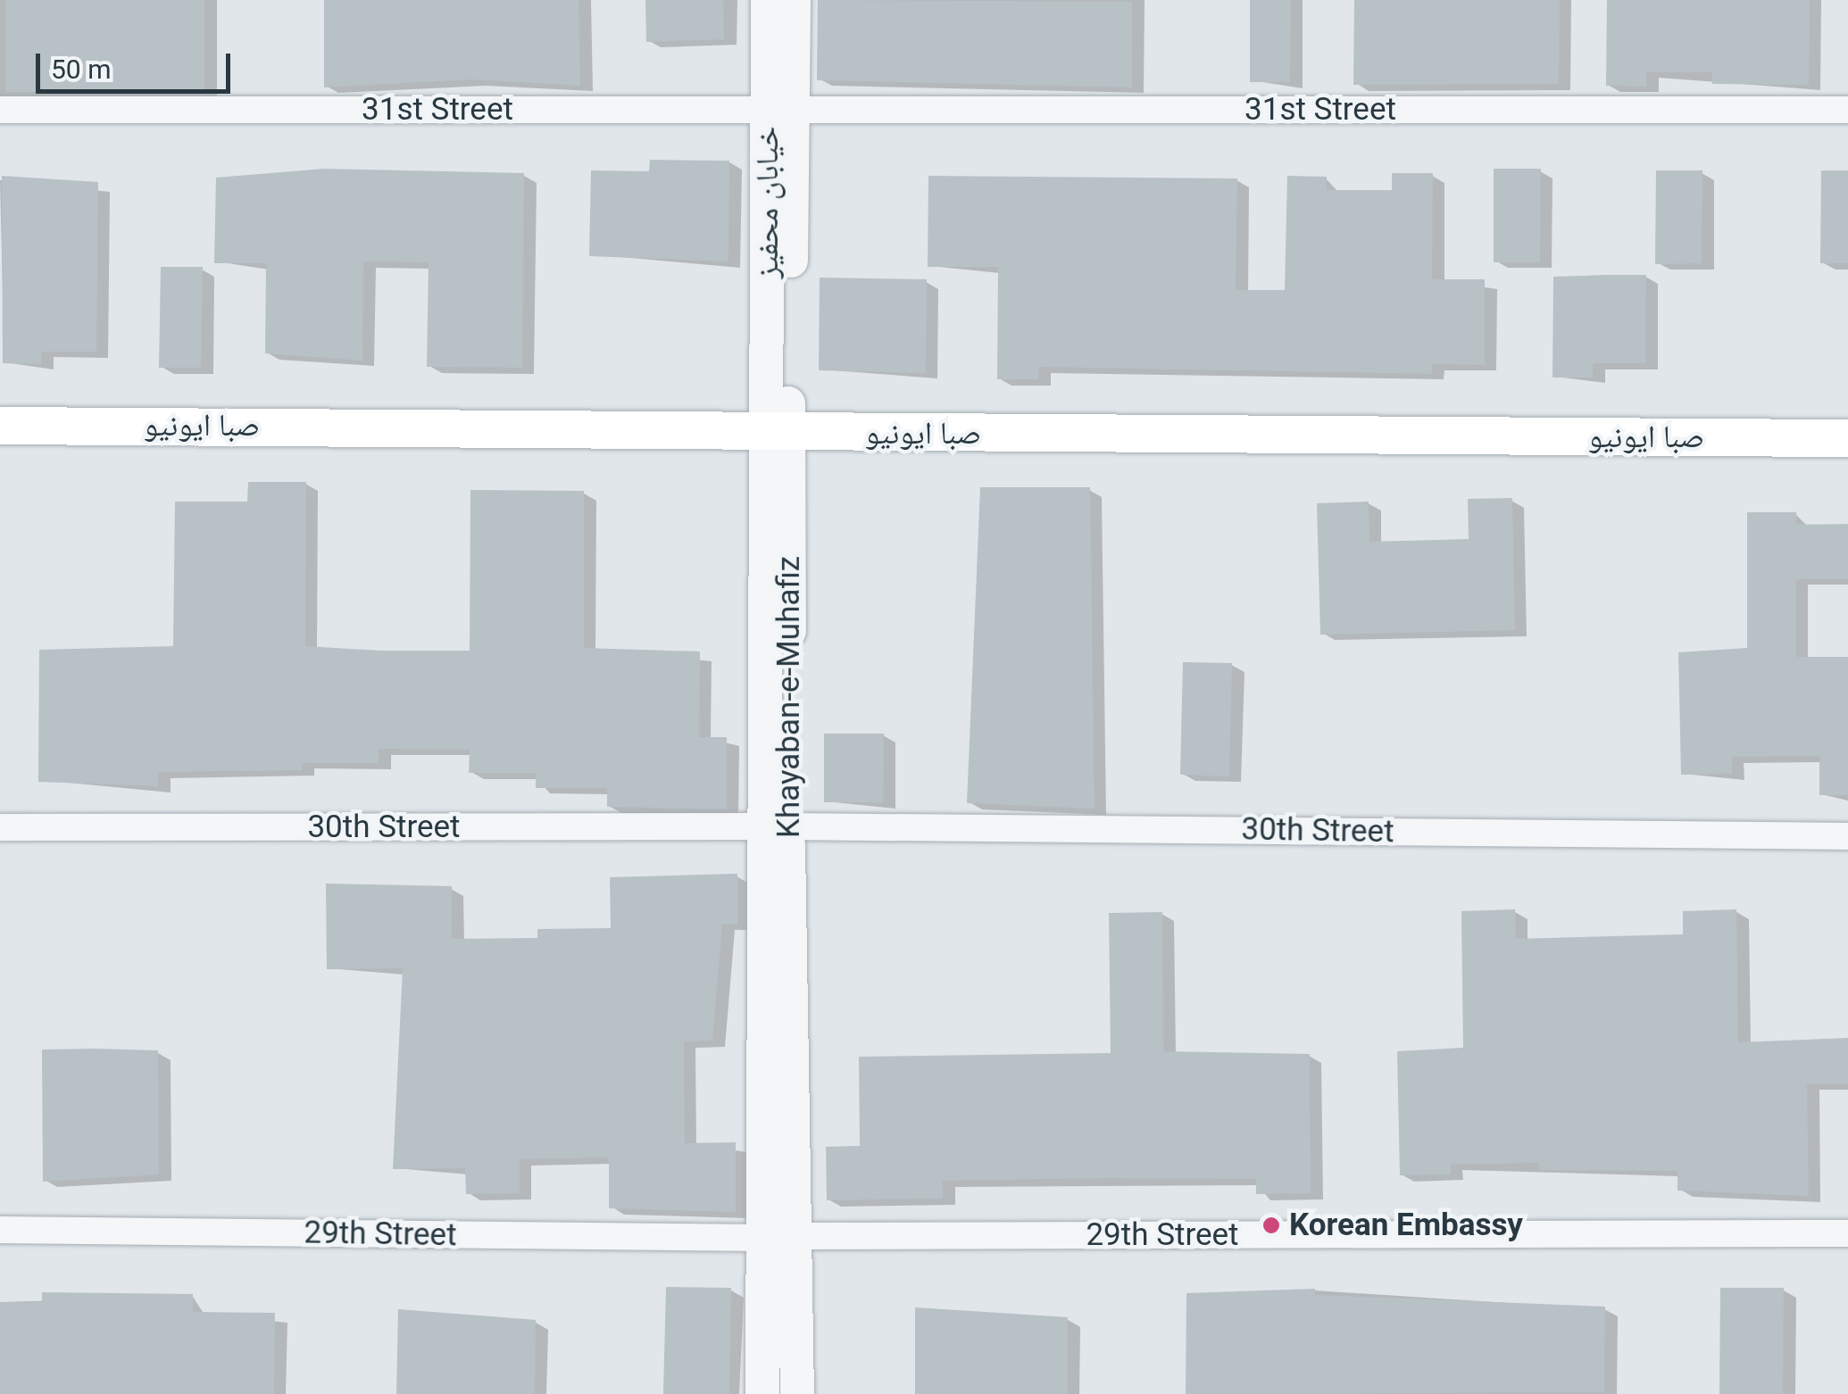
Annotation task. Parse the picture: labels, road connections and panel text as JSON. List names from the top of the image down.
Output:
{
  "streets": {
    "main road": ["صبا ایونیو"],
    "street": [
      "31st Street",
      "خیابان محفیز",
      "Khayaban-e-Muhafiz",
      "30th Street",
      "29th Street"
    ]
  },
  "crossings": [
    ["31st Street", "خیابان محفیز"],
    ["خیابان محفیز", "صبا ایونیو"],
    ["خیابان محفیز", "Khayaban-e-Muhafiz"],
    ["صبا ایونیو", "Khayaban-e-Muhafiz"],
    ["Khayaban-e-Muhafiz", "30th Street"],
    ["Khayaban-e-Muhafiz", "29th Street"]
  ],
  "places": ["Korean Embassy"],
  "scale_bar": "50 m"
}
